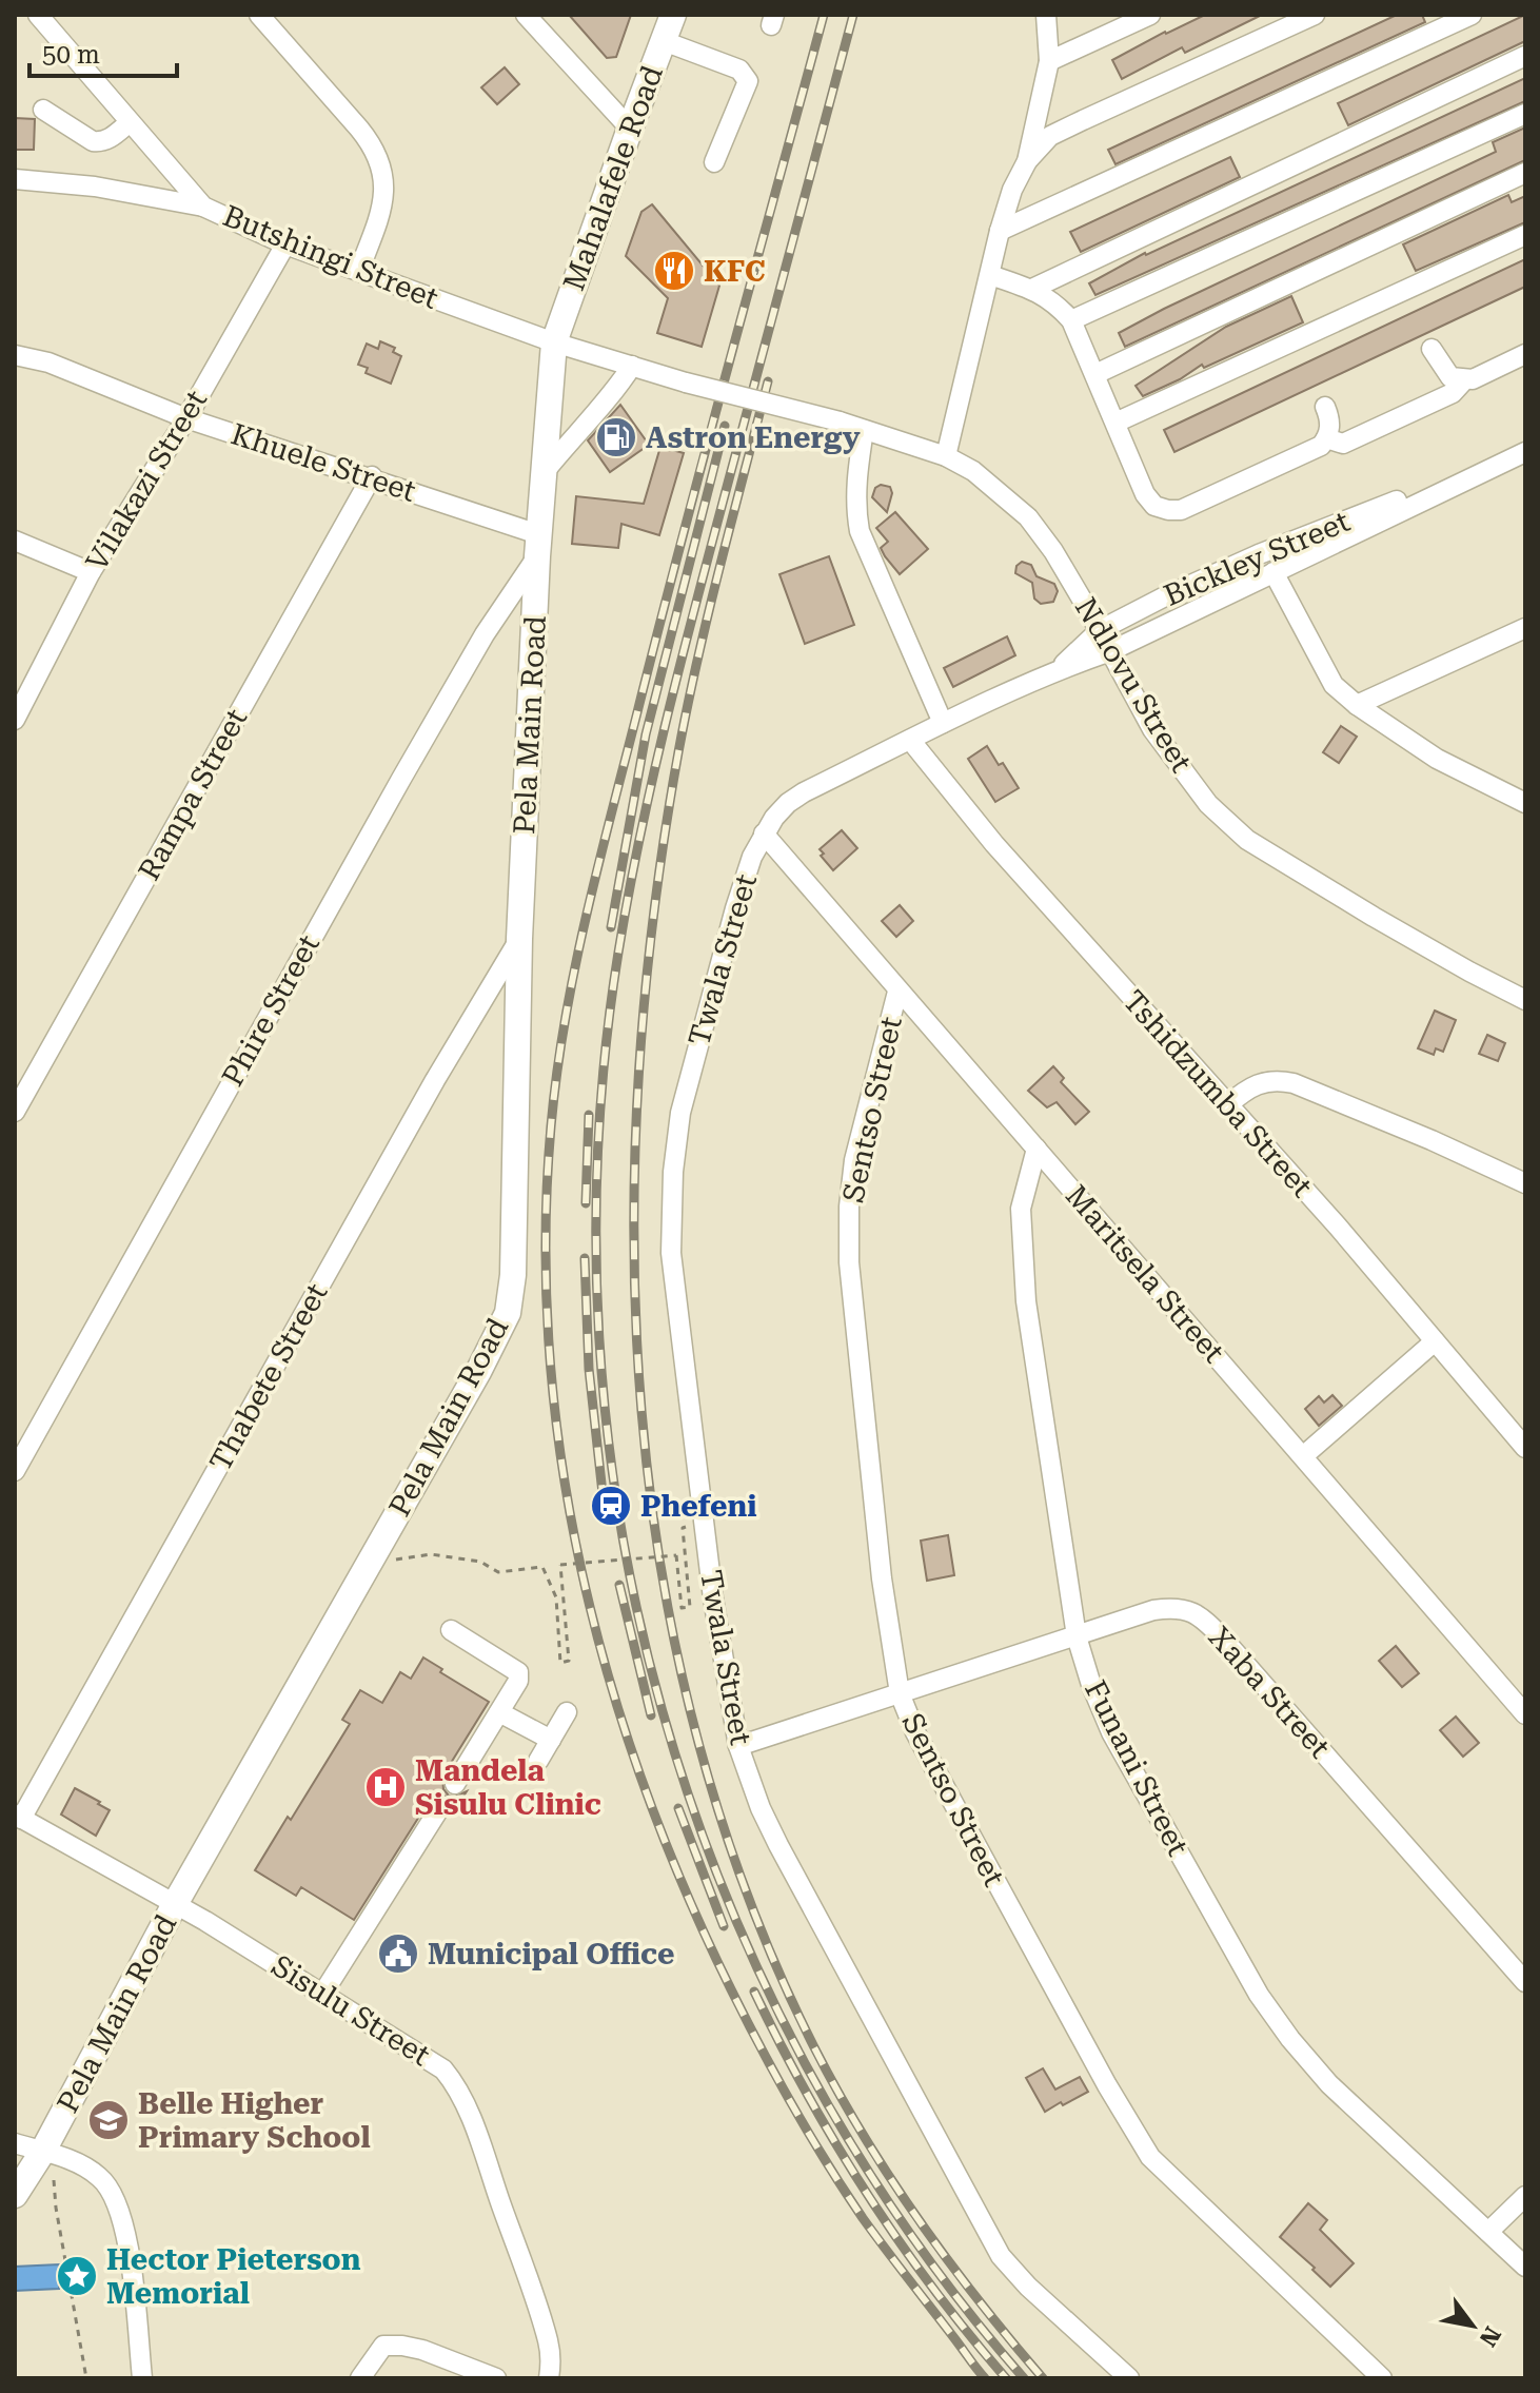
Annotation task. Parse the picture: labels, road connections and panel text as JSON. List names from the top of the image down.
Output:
{
  "streets": {
    "main road": ["Mahalafele Road", "Pela Main Road"],
    "street": [
      "Butshingi Street",
      "Khuele Street",
      "Vilakazi Street",
      "Bickley Street",
      "Ndlovu Street",
      "Rampa Street",
      "Twala Street",
      "Phire Street",
      "Tshidzumba Street",
      "Sentso Street",
      "Maritsela Street",
      "Thabete Street",
      "Xaba Street",
      "Funani Street",
      "Sisulu Street"
    ]
  },
  "crossings": [
    ["Mahalafele Road", "Butshingi Street"],
    ["Mahalafele Road", "Pela Main Road"],
    ["Butshingi Street", "Vilakazi Street"],
    ["Butshingi Street", "Ndlovu Street"],
    ["Butshingi Street", "Pela Main Road"],
    ["Khuele Street", "Vilakazi Street"],
    ["Khuele Street", "Pela Main Road"],
    ["Khuele Street", "Rampa Street"],
    ["Khuele Street", "Phire Street"],
    ["Bickley Street", "Ndlovu Street"],
    ["Bickley Street", "Twala Street"],
    ["Bickley Street", "Tshidzumba Street"],
    ["Bickley Street", "Maritsela Street"],
    ["Pela Main Road", "Phire Street"],
    ["Pela Main Road", "Thabete Street"],
    ["Pela Main Road", "Sisulu Street"],
    ["Twala Street", "Maritsela Street"],
    ["Twala Street", "Xaba Street"],
    ["Sentso Street", "Maritsela Street"],
    ["Sentso Street", "Xaba Street"],
    ["Maritsela Street", "Funani Street"],
    ["Thabete Street", "Sisulu Street"],
    ["Xaba Street", "Funani Street"]
  ],
  "places": {
    "restaurant": ["KFC"],
    "fuel station": ["Astron Energy"],
    "station": ["Phefeni"],
    "hospital": ["Mandela Sisulu Clinic"],
    "public building": ["Municipal Office"],
    "school or university": ["Belle Higher Primary School"],
    "place": ["Hector Pieterson Memorial"]
  },
  "scale_bar": "50 m",
  "north": "bottom right"
}
